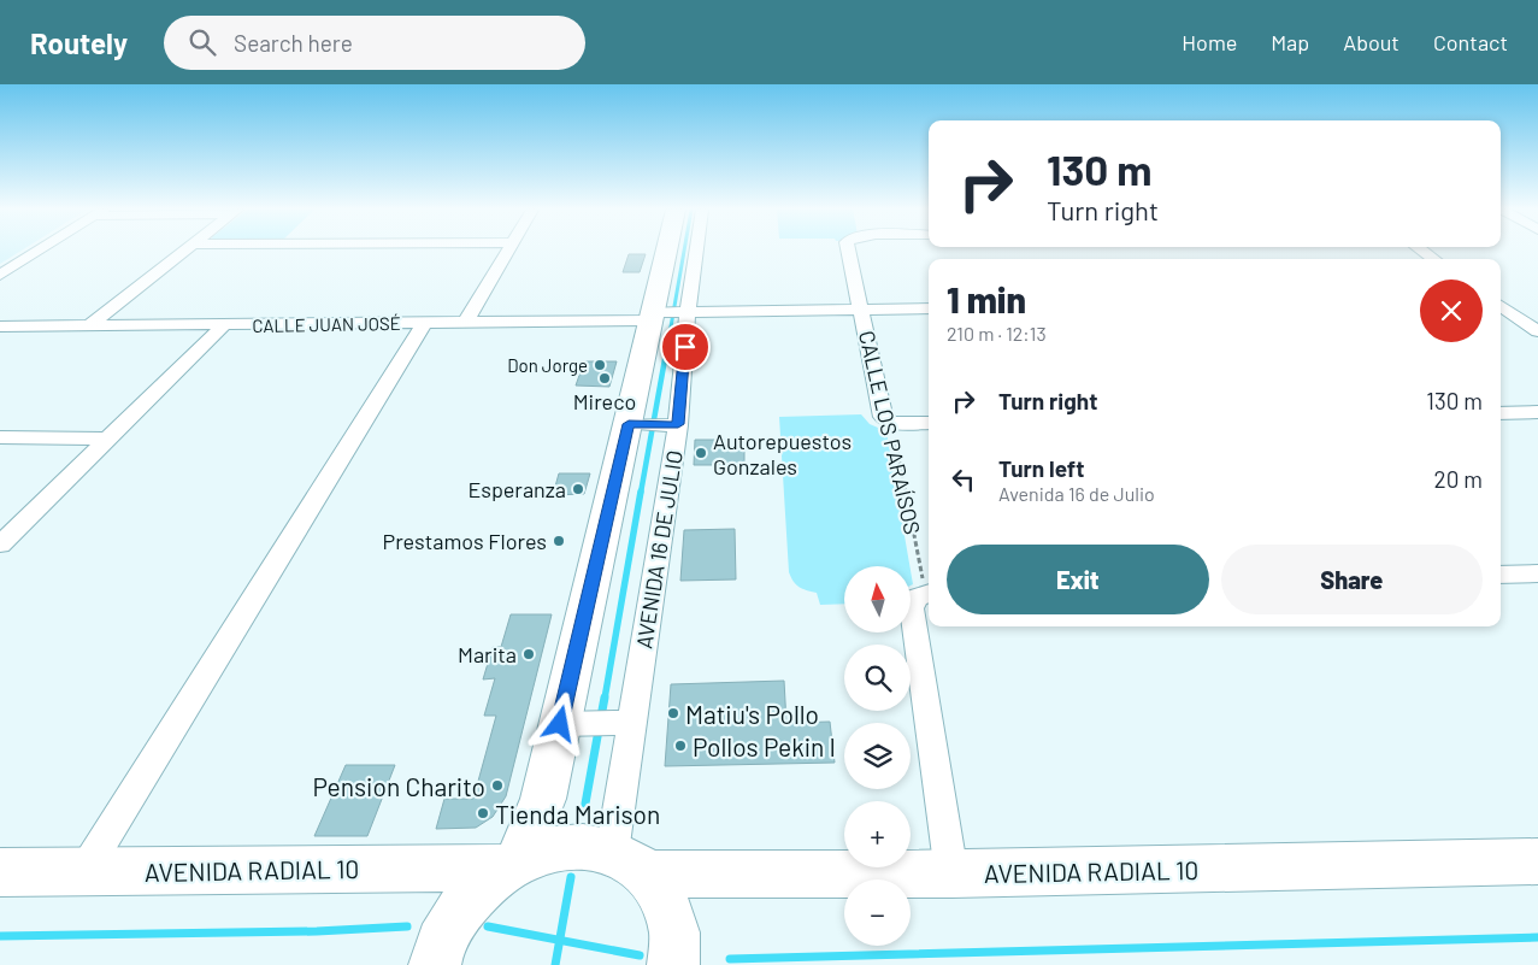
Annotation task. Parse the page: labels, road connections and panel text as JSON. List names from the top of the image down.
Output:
{
  "streets": {
    "street": [
      "CALLE JUAN JOSÉ",
      "CALLE LOS PARAÍSOS",
      "AVENIDA 16 DE JULIO",
      "AVENIDA RADIAL 10"
    ]
  },
  "crossings": [
    ["CALLE JUAN JOSÉ", "CALLE LOS PARAÍSOS"],
    ["CALLE JUAN JOSÉ", "AVENIDA 16 DE JULIO"],
    ["AVENIDA 16 DE JULIO", "AVENIDA RADIAL 10"]
  ],
  "places": [
    "Don Jorge",
    "Mireco",
    "Autorepuestos Gonzales",
    "Esperanza",
    "Prestamos Flores",
    "Marita",
    "Matiu's Pollo",
    "Pollos Pekin I",
    "Pension Charito",
    "Tienda Marison"
  ],
  "north": "top",
  "page": {
    "header": "Routely",
    "search": "Search here",
    "nav": [
      "Home",
      "Map",
      "About",
      "Contact"
    ],
    "turn": ["130 m", "Turn right"],
    "heading": ["1 min", "210 m · 12:13"],
    "list": [
      {
        "name": "Turn right",
        "value": "130 m"
      },
      {
        "name": "Turn left",
        "note": "Avenida 16 de Julio",
        "value": "20 m"
      }
    ],
    "buttons": ["Exit", "Share"],
    "map_buttons": ["+", "−"]
  }
}
